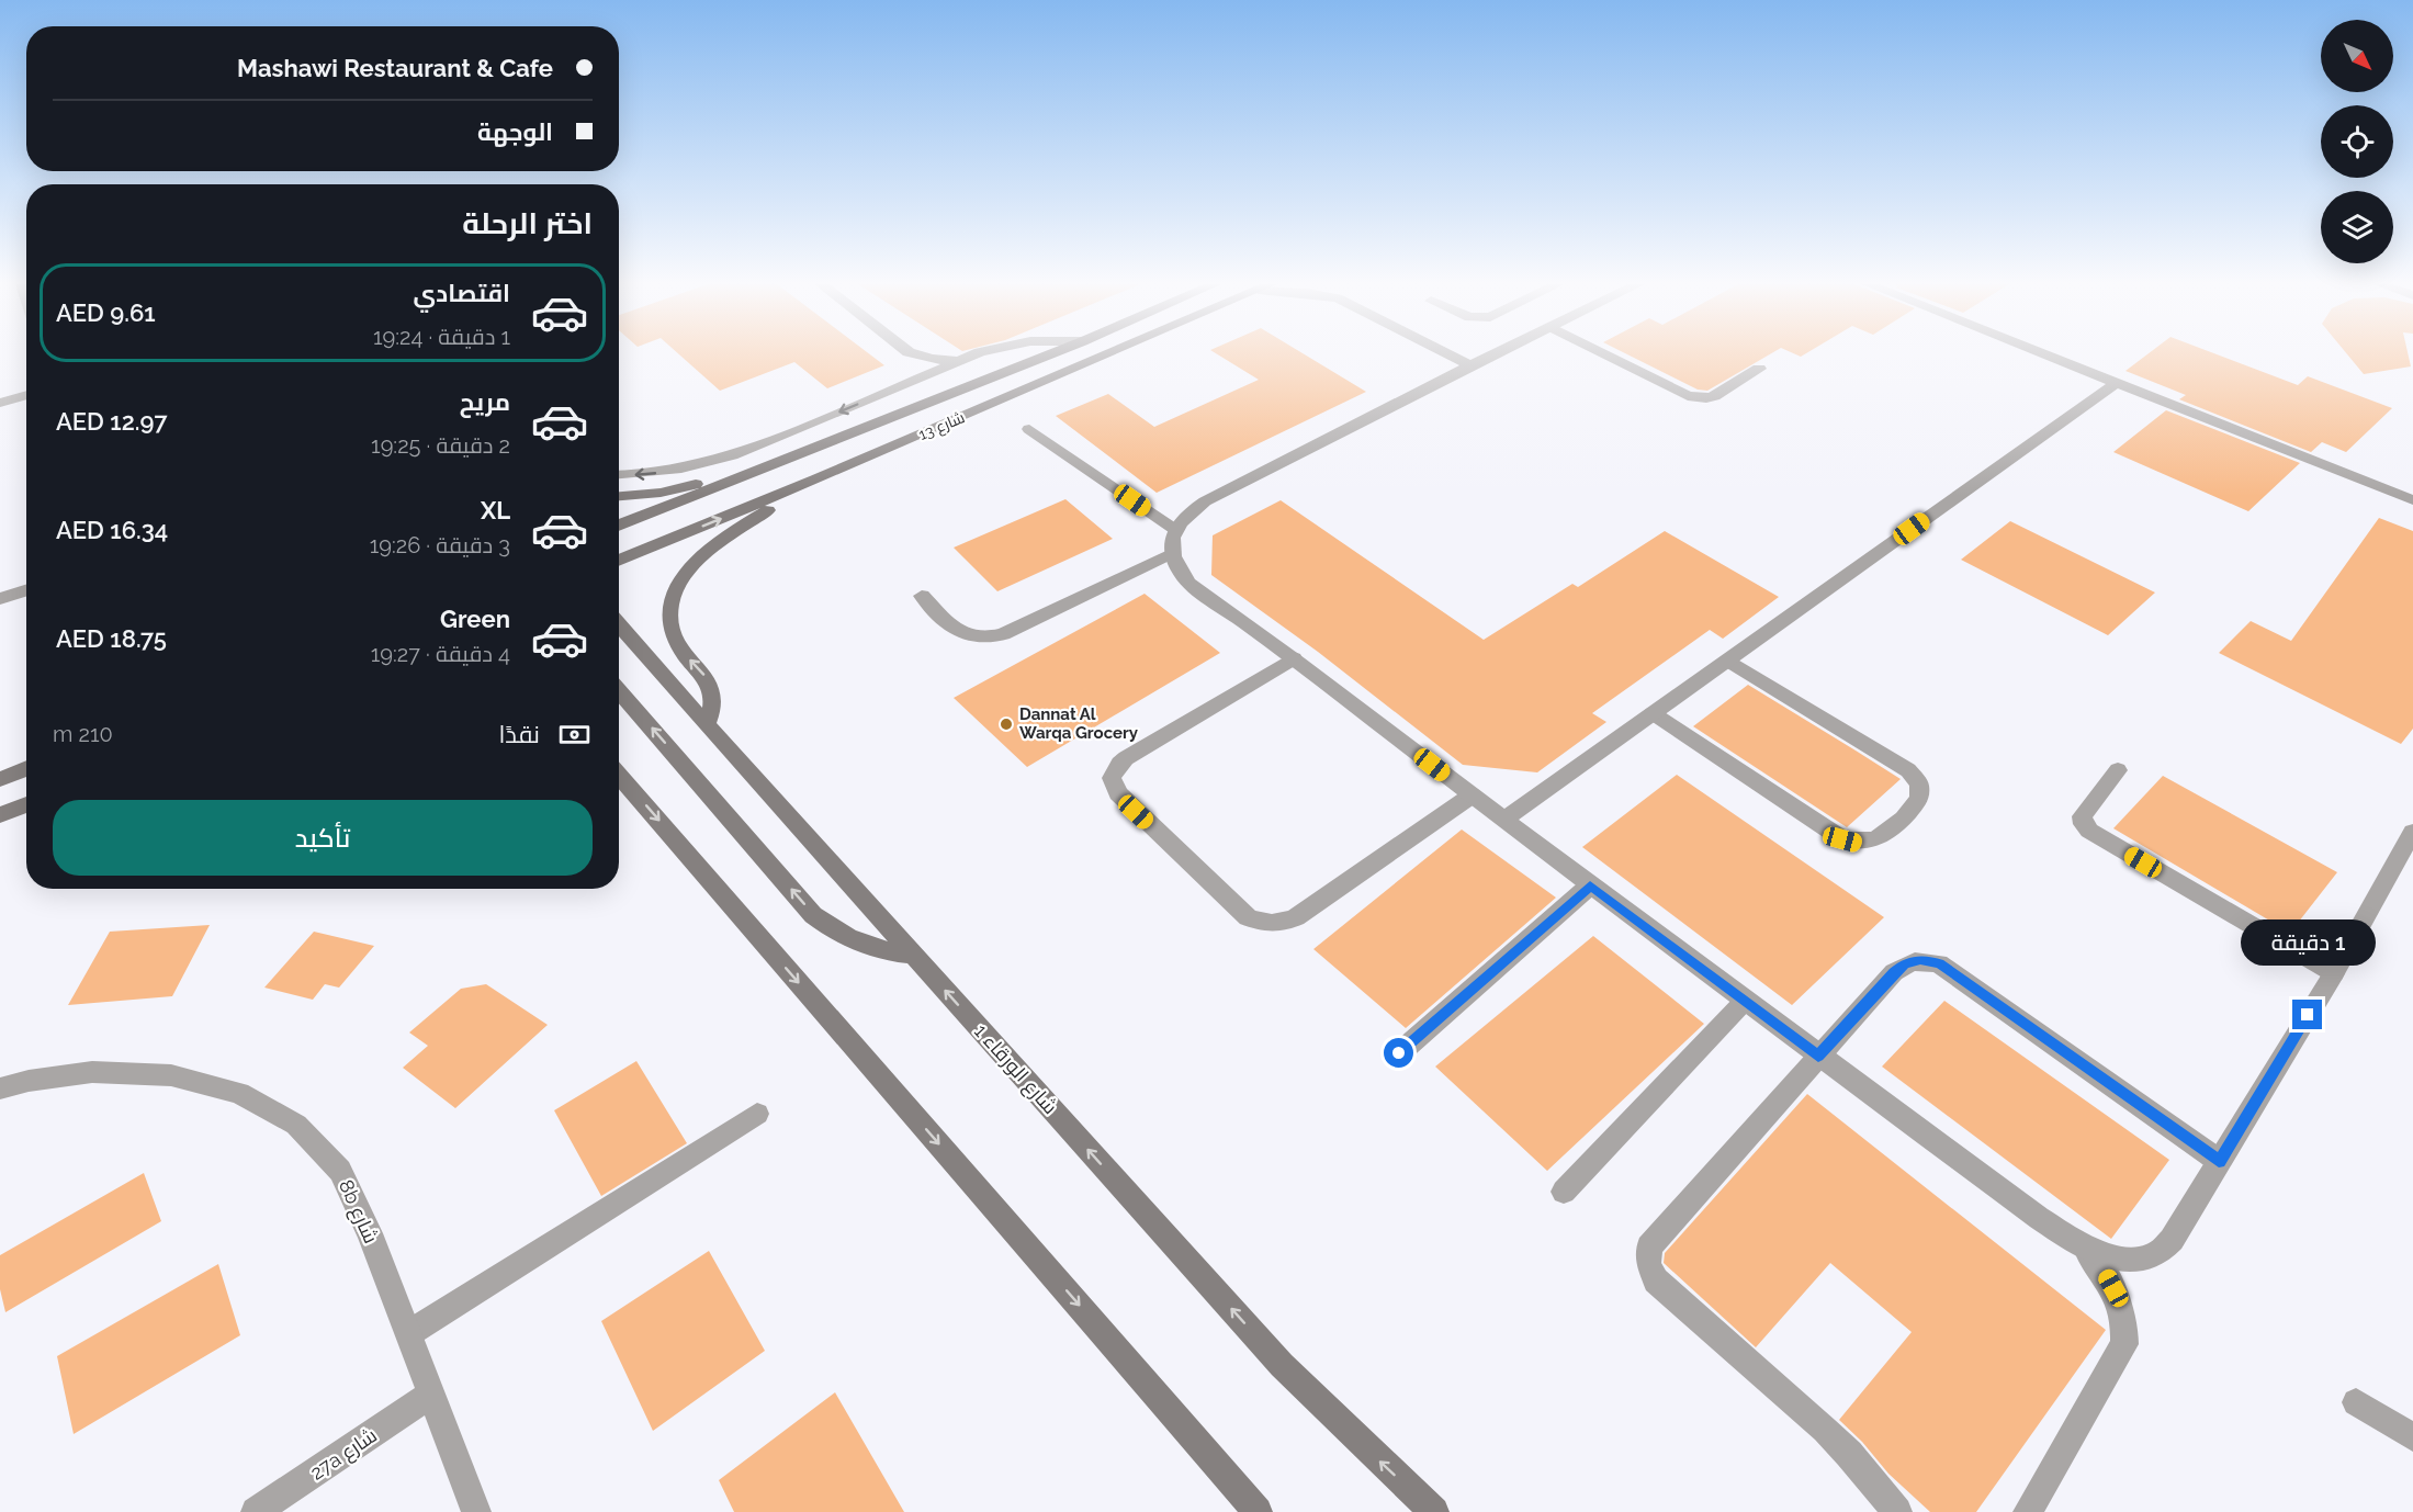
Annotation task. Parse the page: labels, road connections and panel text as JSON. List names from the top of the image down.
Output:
{
  "streets": {
    "main road": ["شارع 13", "شارع الورقاء 1"],
    "street": ["8b شارع", "27a شارع"]
  },
  "crossings": [
    ["8b شارع", "27a شارع"]
  ],
  "places": ["Dannat Al Warqa Grocery"],
  "north": "bottom right",
  "page": {
    "banner": ["Mashawi Restaurant & Cafe", "الوجهة"],
    "heading": "اختر الرحلة",
    "list": [
      {
        "name": "اقتصادي",
        "note": "1 دقيقة · 19:24",
        "value": "AED 9.61"
      },
      {
        "name": "مريح",
        "note": "2 دقيقة · 19:25",
        "value": "AED 12.97"
      },
      {
        "name": "XL",
        "note": "3 دقيقة · 19:26",
        "value": "AED 16.34"
      },
      {
        "name": "Green",
        "note": "4 دقيقة · 19:27",
        "value": "AED 18.75"
      }
    ],
    "pay": ["نقدًا", "210 m"],
    "buttons": "تأكيد",
    "bubble": "1 دقيقة"
  }
}
